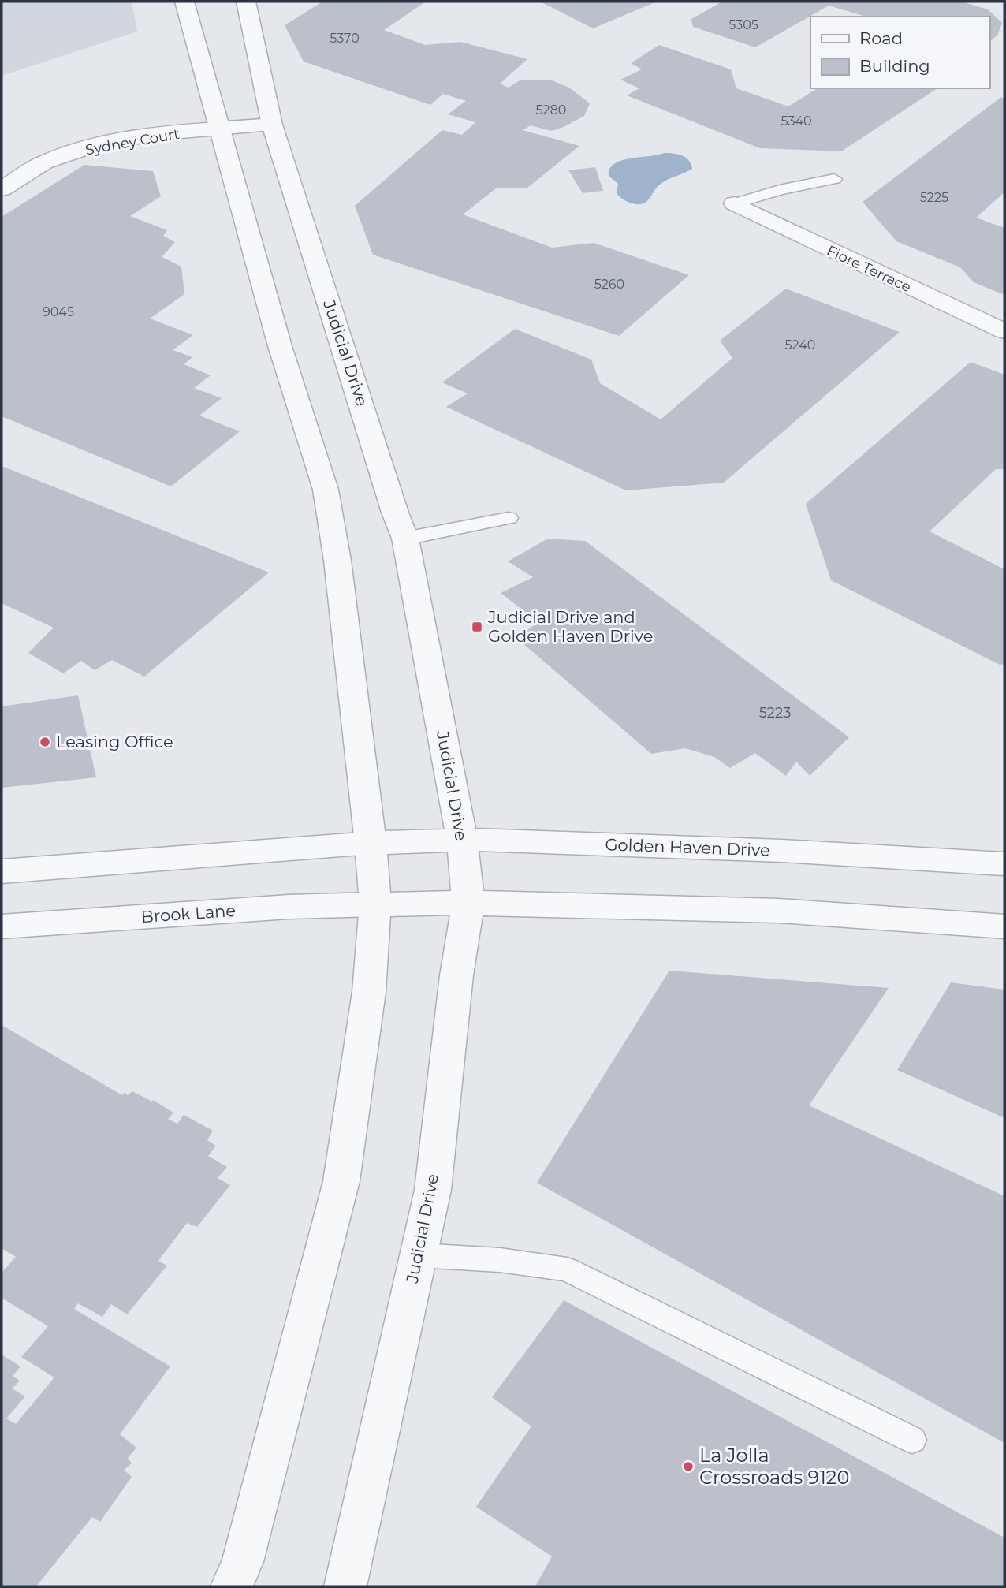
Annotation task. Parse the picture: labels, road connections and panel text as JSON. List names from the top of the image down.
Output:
{
  "streets": {
    "street": [
      "Sydney Court",
      "Fiore Terrace",
      "Judicial Drive",
      "Golden Haven Drive",
      "Brook Lane"
    ]
  },
  "crossings": [
    ["Sydney Court", "Judicial Drive"],
    ["Judicial Drive", "Golden Haven Drive"]
  ],
  "places": {
    "transit": ["Judicial Drive and Golden Haven Drive"],
    "other": ["Leasing Office", "La Jolla Crossroads 9120"]
  },
  "house_numbers": [
    "5305",
    "5370",
    "5280",
    "5340",
    "5225",
    "5260",
    "9045",
    "5240",
    "5223"
  ],
  "legend": ["Road", "Building"]
}
